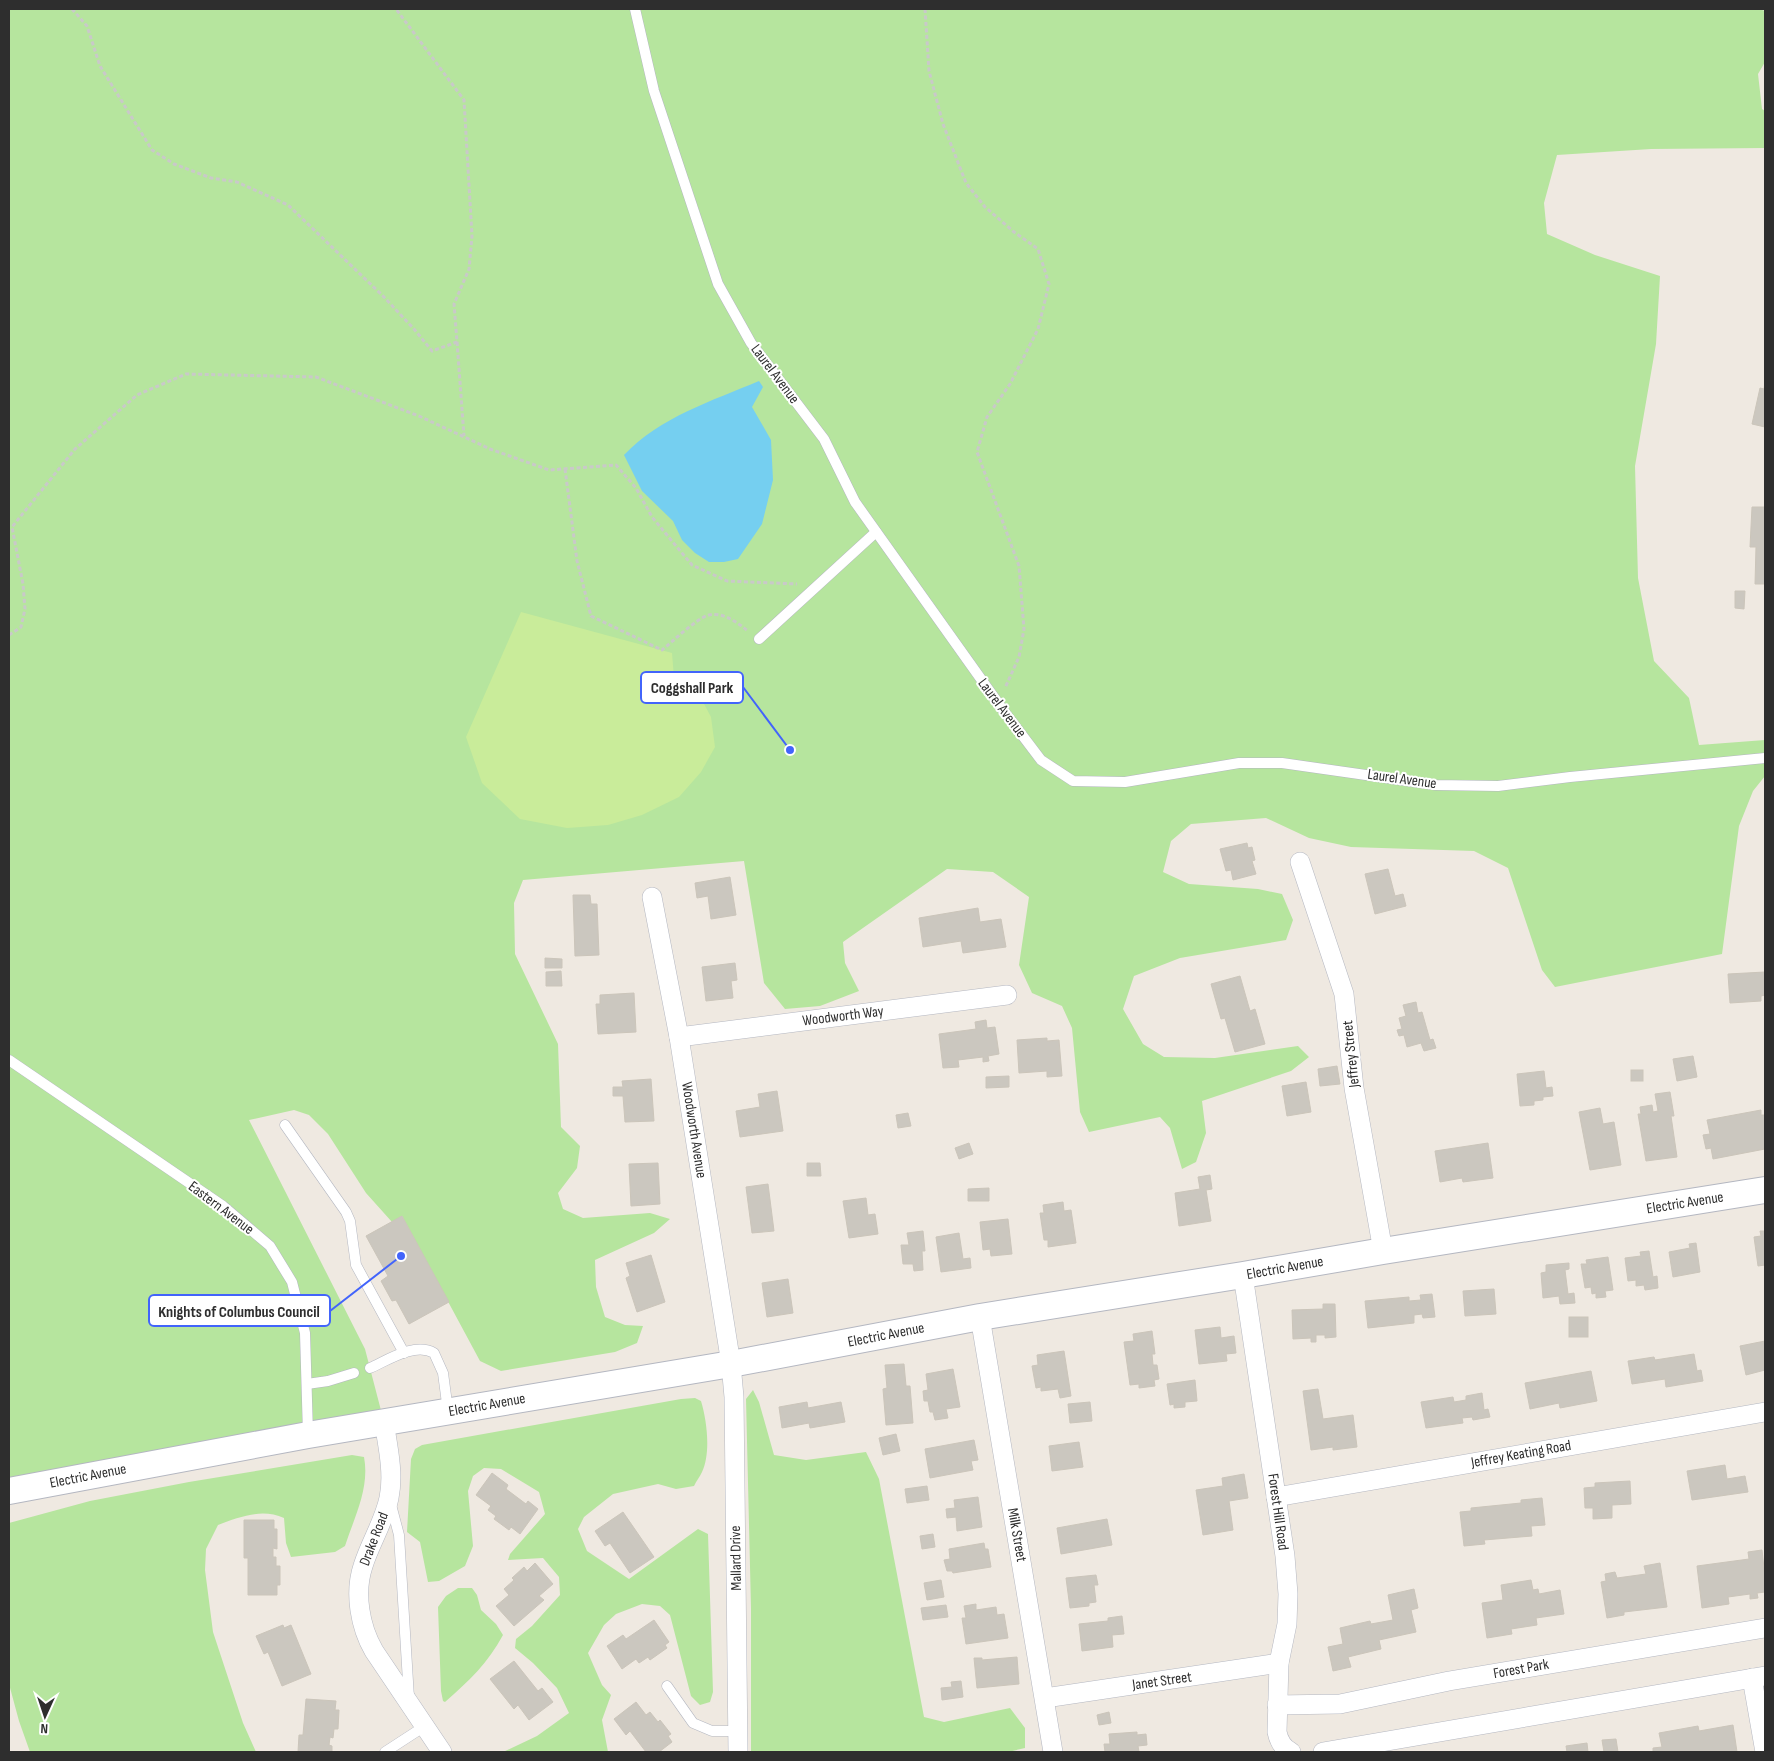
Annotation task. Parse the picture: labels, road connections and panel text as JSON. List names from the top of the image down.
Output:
{
  "streets": {
    "main road": ["Electric Avenue"],
    "street": [
      "Woodworth Way",
      "Jeffrey Street",
      "Woodworth Avenue",
      "Jeffrey Keating Road",
      "Forest Hill Road",
      "Milk Street",
      "Drake Road",
      "Mallard Drive",
      "Forest Park",
      "Janet Street"
    ],
    "lane": ["Laurel Avenue", "Eastern Avenue"]
  },
  "crossings": [
    ["Woodworth Way", "Woodworth Avenue"],
    ["Jeffrey Street", "Electric Avenue"],
    ["Woodworth Avenue", "Electric Avenue"],
    ["Woodworth Avenue", "Mallard Drive"],
    ["Electric Avenue", "Eastern Avenue"],
    ["Electric Avenue", "Forest Hill Road"],
    ["Electric Avenue", "Milk Street"],
    ["Electric Avenue", "Drake Road"],
    ["Electric Avenue", "Mallard Drive"],
    ["Jeffrey Keating Road", "Forest Hill Road"],
    ["Forest Hill Road", "Forest Park"],
    ["Forest Hill Road", "Janet Street"],
    ["Milk Street", "Janet Street"]
  ],
  "places": ["Coggshall Park", "Knights of Columbus Council"],
  "north": "bottom"
}
